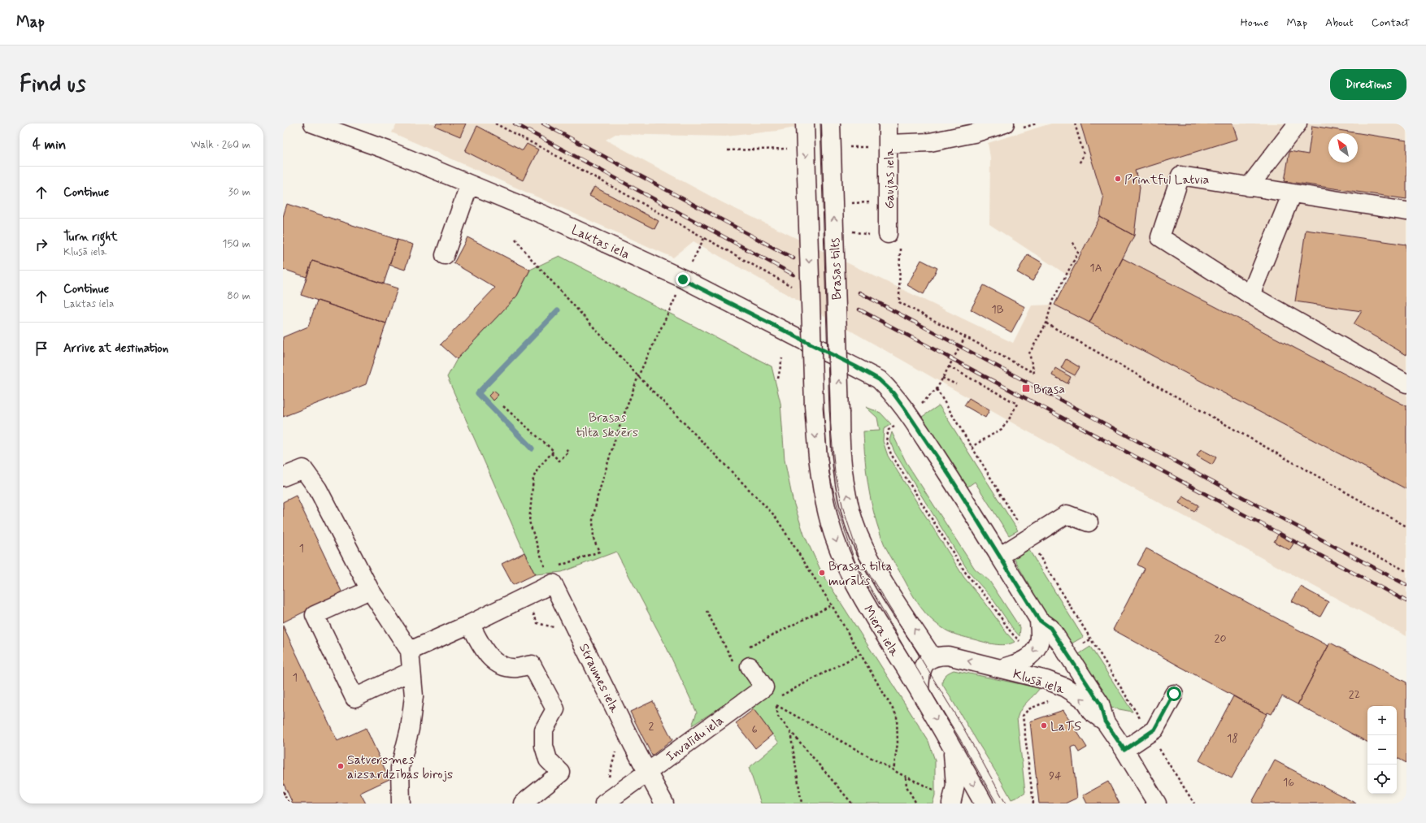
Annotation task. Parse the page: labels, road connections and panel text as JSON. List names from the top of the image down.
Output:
{
  "streets": {
    "street": [
      "Gaujas iela",
      "Laktas iela",
      "Brasas tilts",
      "Miera iela",
      "Straumes iela",
      "Klusā iela",
      "Invalīdu iela"
    ]
  },
  "crossings": [
    ["Laktas iela", "Klusā iela"],
    ["Brasas tilts", "Miera iela"],
    ["Miera iela", "Klusā iela"],
    ["Straumes iela", "Invalīdu iela"]
  ],
  "parks": ["Brasas tilta skvērs"],
  "places": {
    "other": [
      "Printful Latvia",
      "Brasas tilta murālis",
      "LaTS",
      "Satversmes aizsardzības birojs"
    ],
    "transit": ["Brasa"]
  },
  "house_numbers": [
    "1A",
    "1B",
    "1",
    "20",
    "1",
    "22",
    "2",
    "6",
    "18",
    "94",
    "16"
  ],
  "north": "top left",
  "page": {
    "header": "Map",
    "nav": [
      "Home",
      "Map",
      "About",
      "Contact"
    ],
    "buttons": "Directions",
    "title": "Find us",
    "heading": ["4 min", "Walk · 260 m"],
    "list": [
      ["Continue", "30 m"],
      ["Turn right", "Klusā iela", "150 m"],
      ["Continue", "Laktas iela", "80 m"],
      "Arrive at destination"
    ],
    "map_buttons": ["+", "−"]
  }
}
